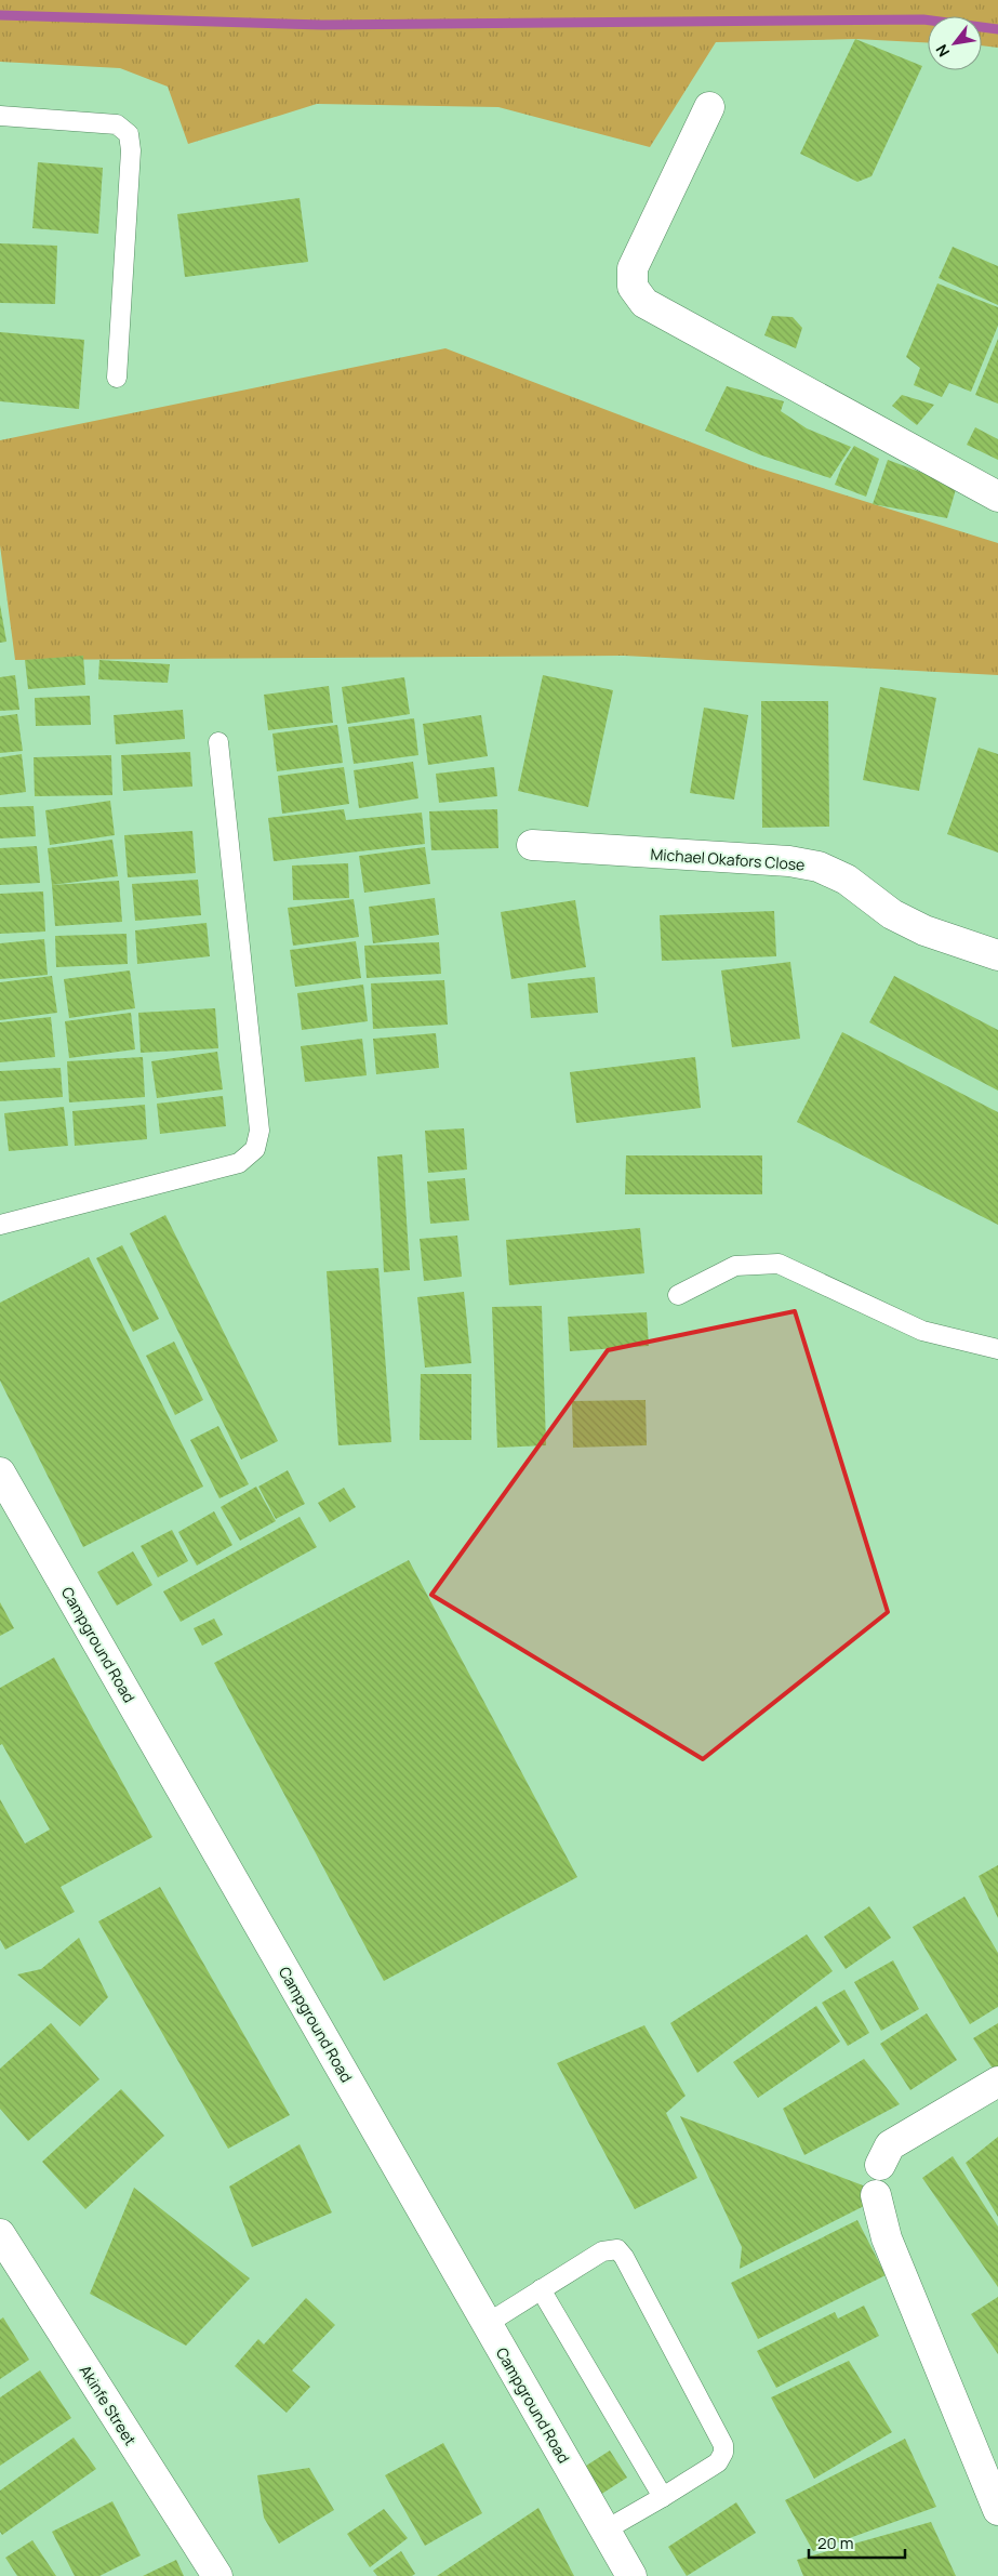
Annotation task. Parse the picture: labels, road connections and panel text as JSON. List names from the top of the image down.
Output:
{
  "streets": {
    "street": ["Michael Okafors Close", "Campground Road", "Akinfe Street"]
  },
  "scale_bar": "20 m",
  "north": "bottom left"
}
